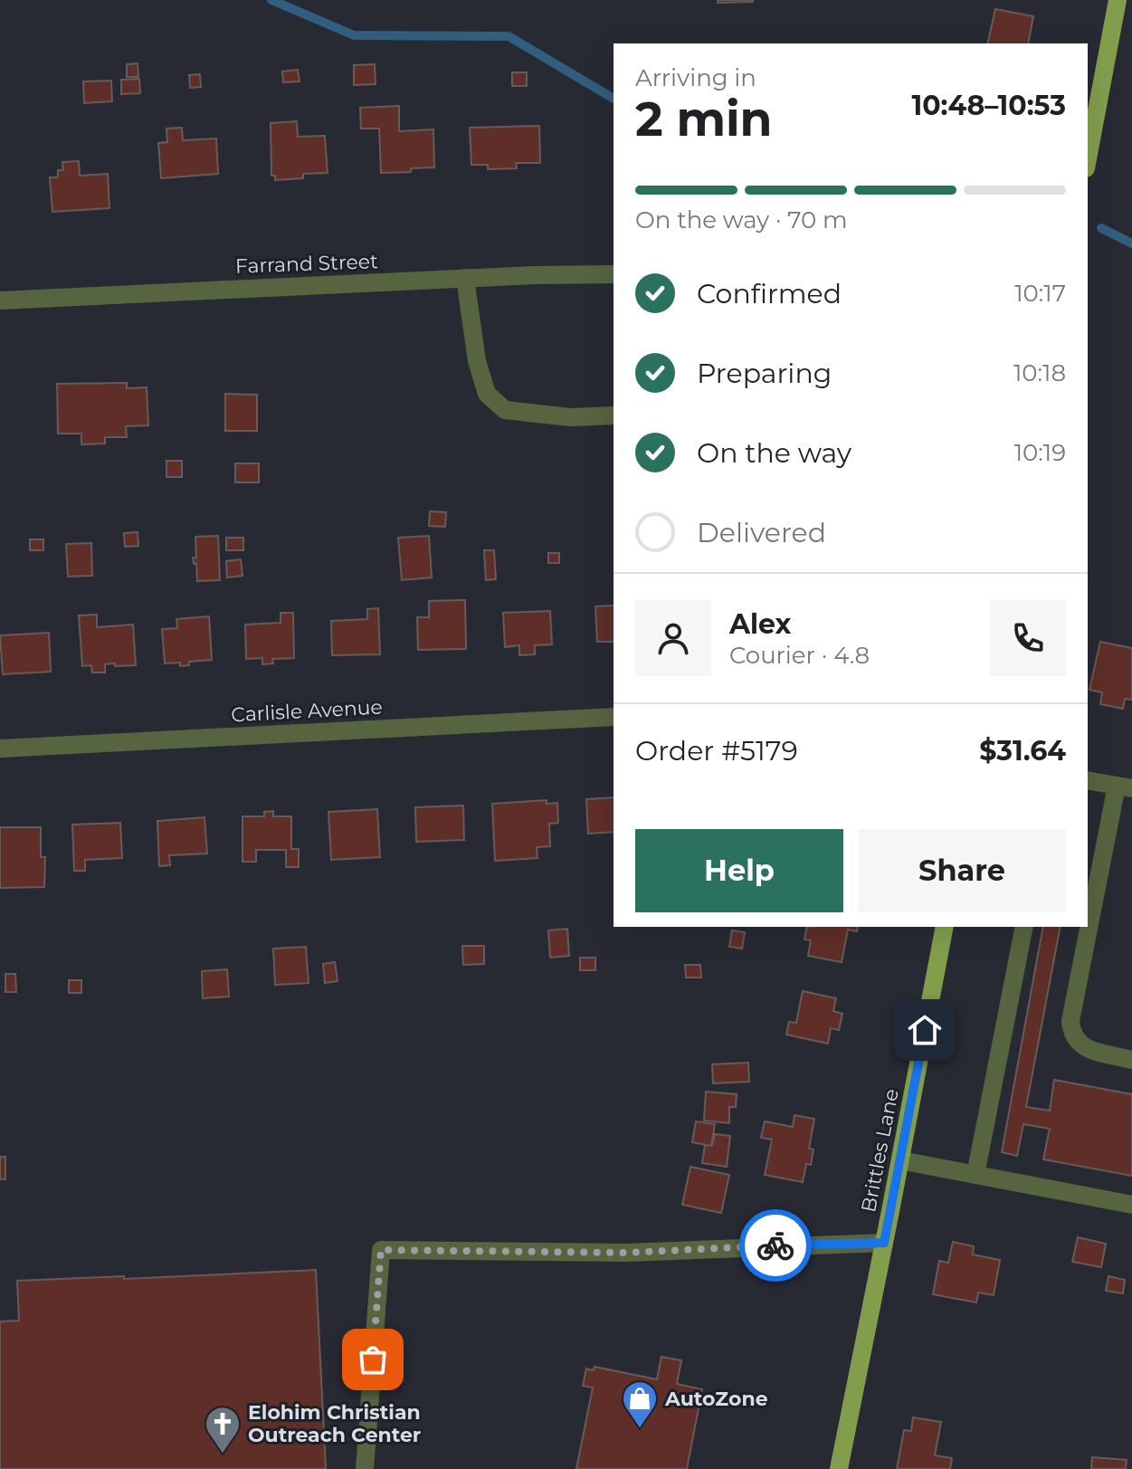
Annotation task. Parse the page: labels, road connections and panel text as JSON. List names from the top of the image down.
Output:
{
  "streets": {
    "main road": ["Brittles Lane"],
    "street": ["Farrand Street", "Carlisle Avenue"]
  },
  "places": {
    "shop": ["AutoZone"],
    "church": ["Elohim Christian Outreach Center"]
  },
  "page": {
    "heading": ["2 min", "Arriving in", "10:48–10:53"],
    "panel": [
      "Alex",
      "Courier · 4.8",
      "Order #5179",
      "$31.64"
    ],
    "bar": "On the way · 70 m",
    "list": [
      ["Confirmed", "10:17"],
      ["Preparing", "10:18"],
      ["On the way", "10:19"],
      "Delivered"
    ],
    "buttons": ["Help", "Share"]
  }
}
